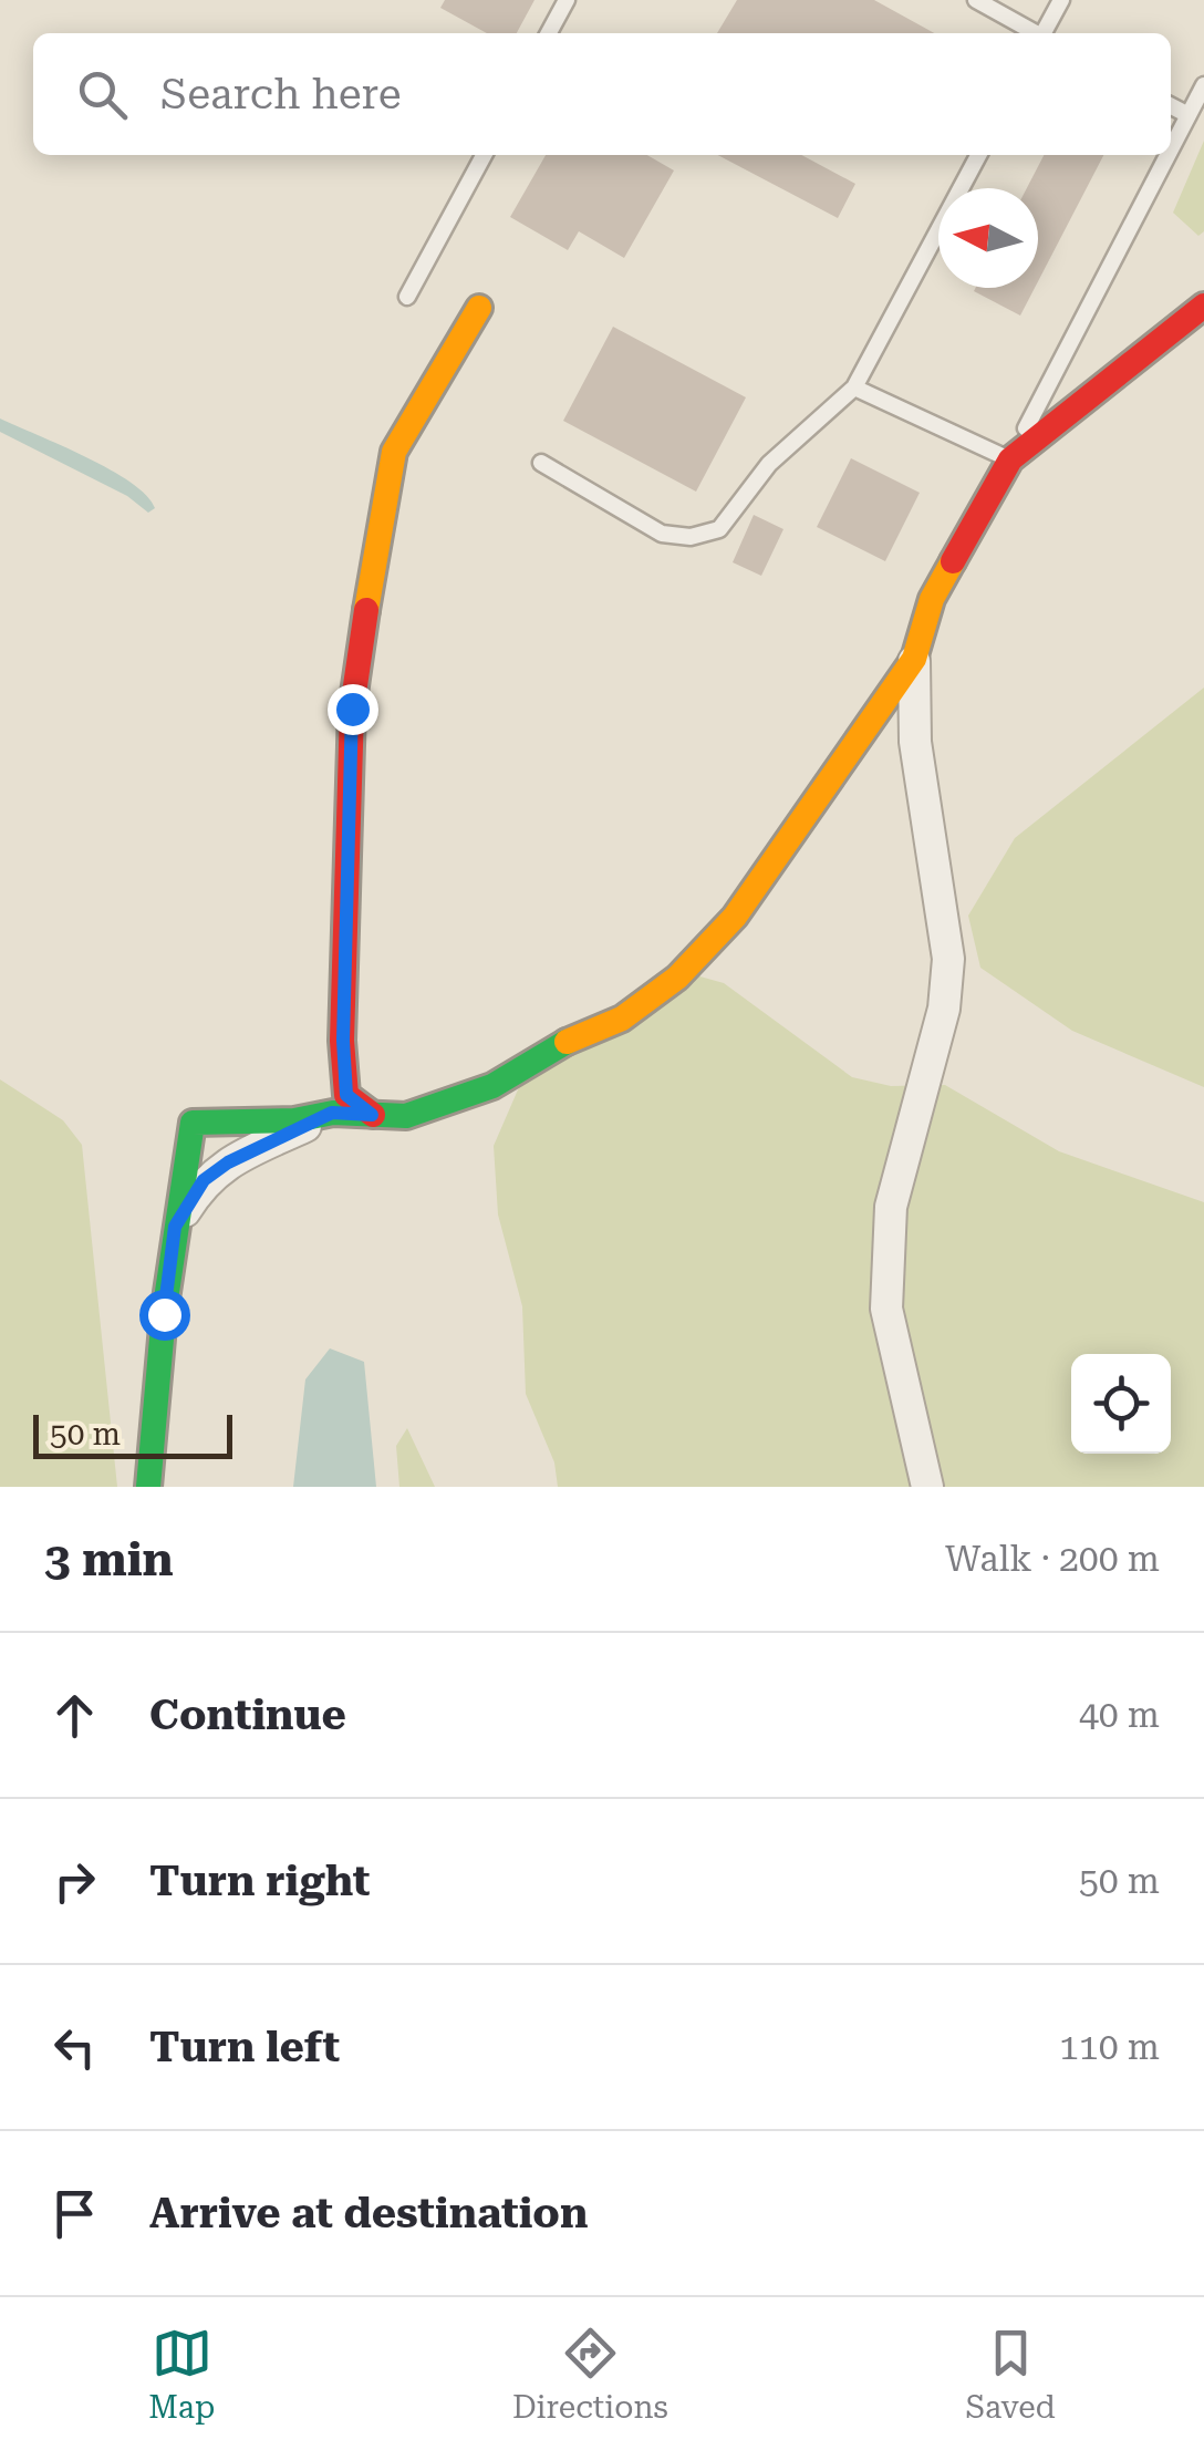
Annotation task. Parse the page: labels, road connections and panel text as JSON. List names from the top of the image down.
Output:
{
  "scale_bar": "50 m",
  "north": "left",
  "page": {
    "search": "Search here",
    "scale": "50 m",
    "heading": ["3 min", "Walk · 200 m"],
    "list": [
      ["Continue", "40 m"],
      ["Turn right", "50 m"],
      ["Turn left", "110 m"],
      "Arrive at destination"
    ],
    "nav": ["Map", "Directions", "Saved"]
  }
}
